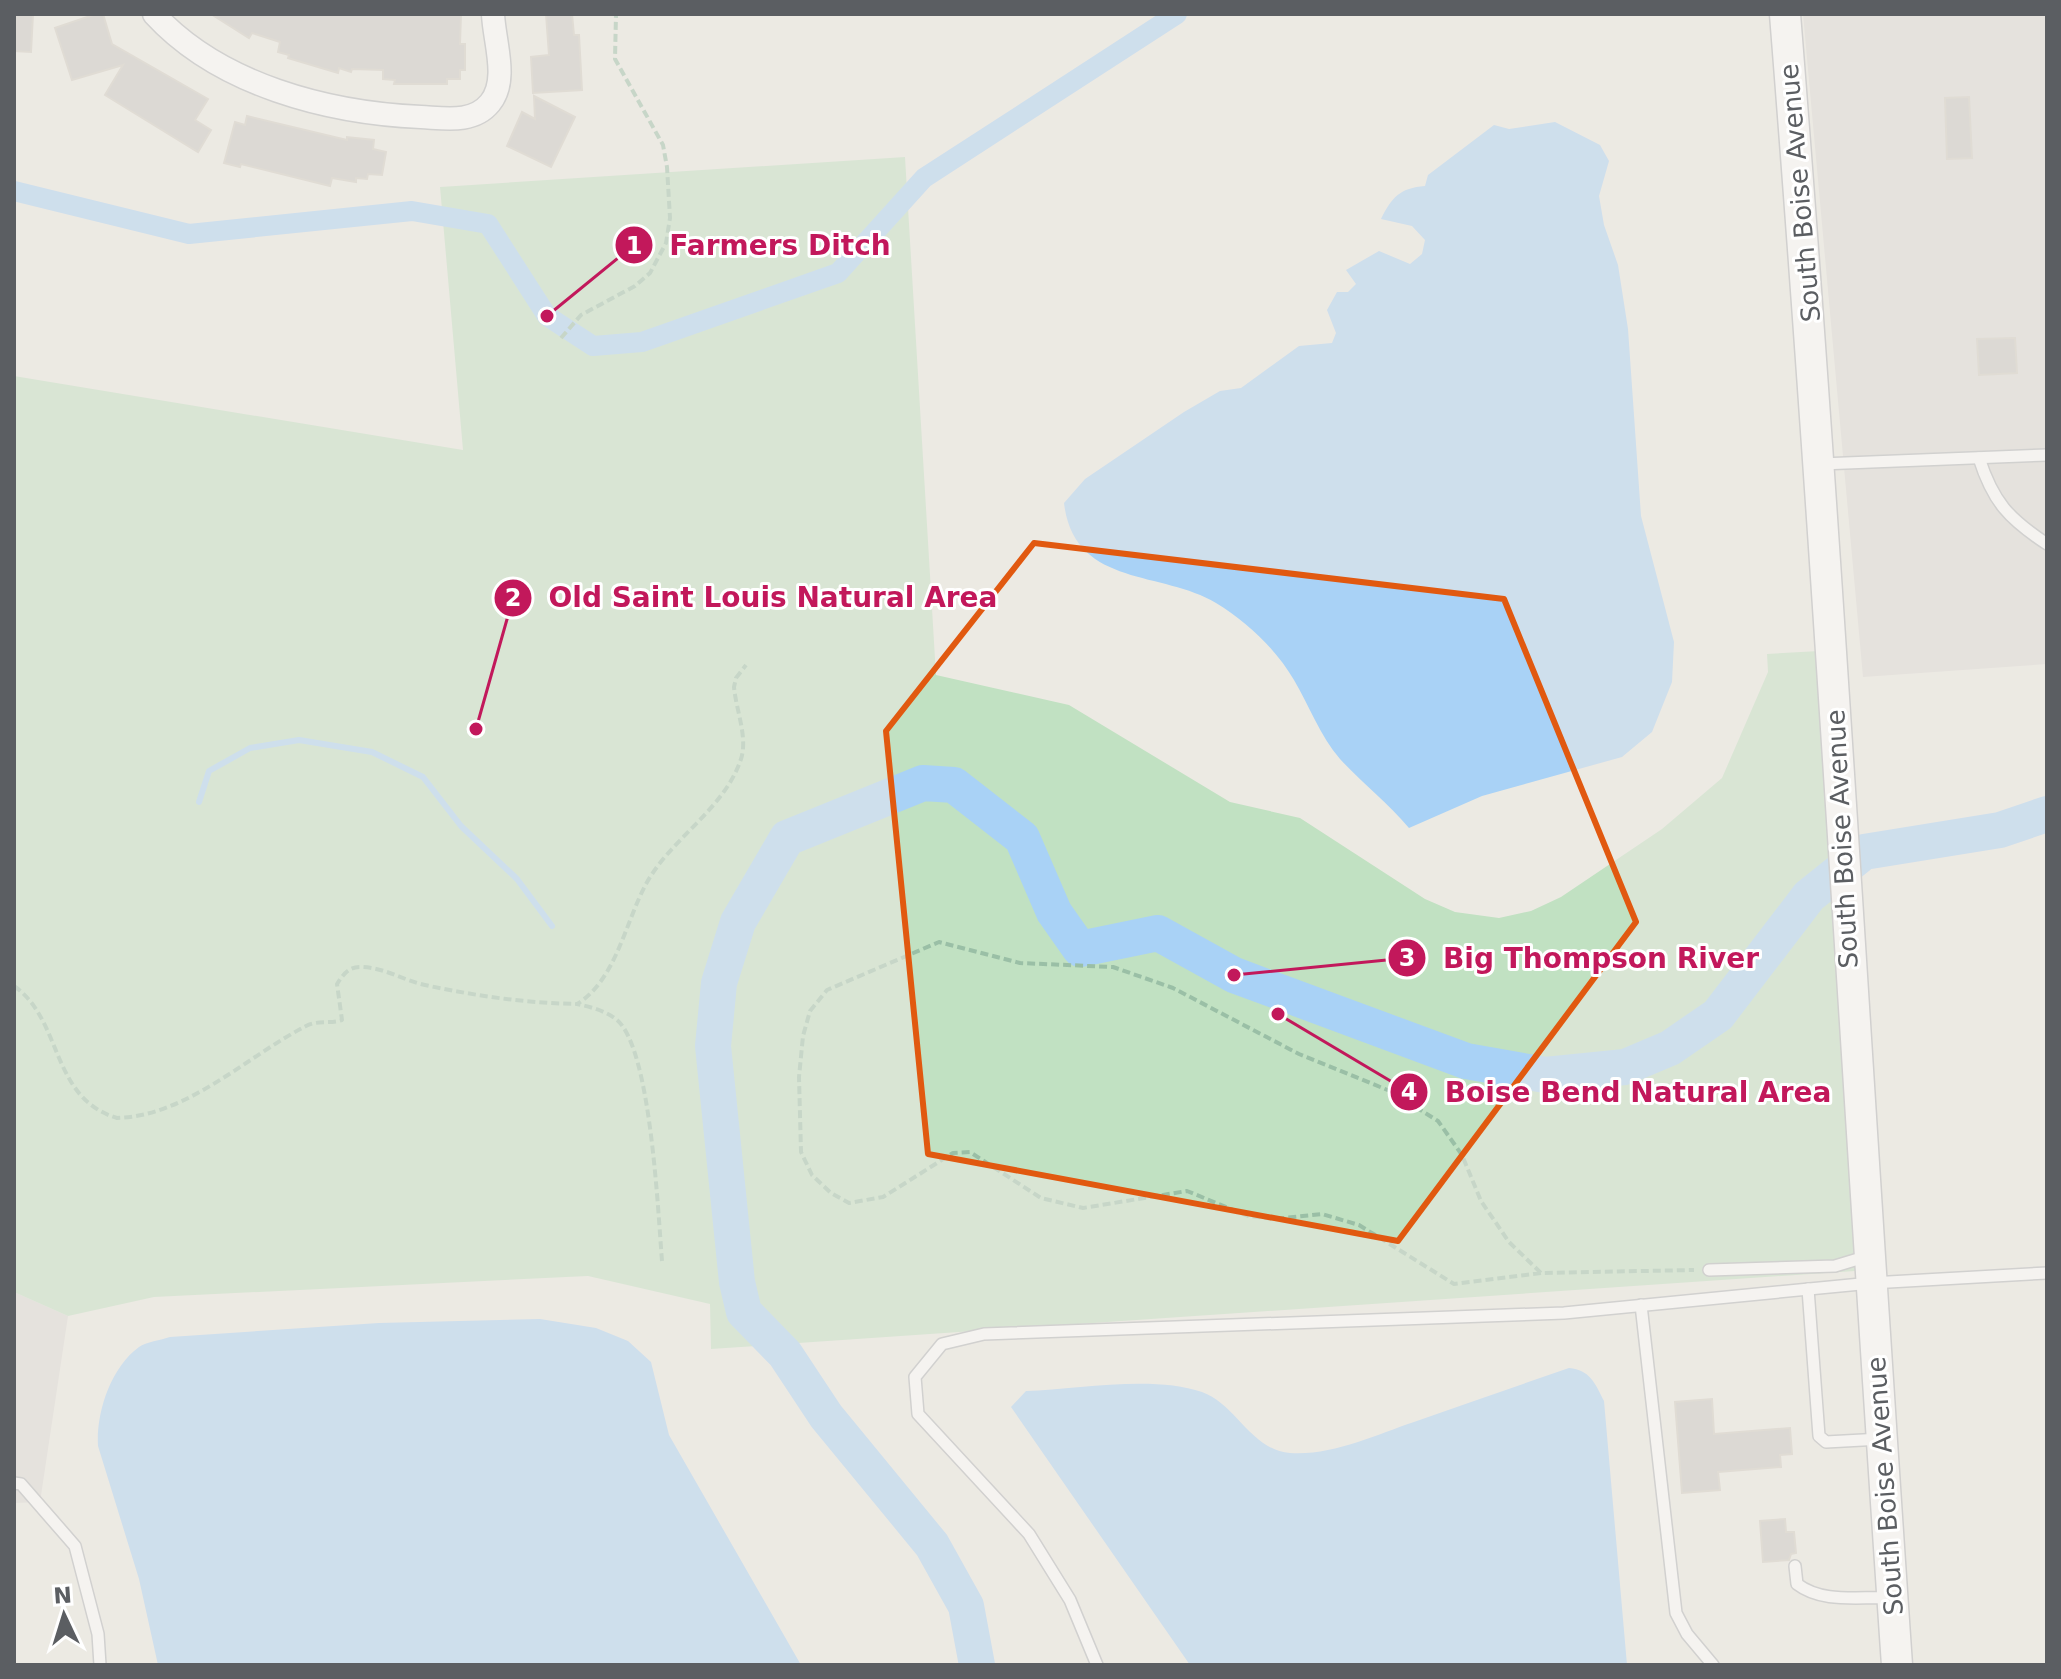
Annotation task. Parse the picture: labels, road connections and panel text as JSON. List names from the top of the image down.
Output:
{
  "streets": {
    "main road": ["South Boise Avenue"]
  },
  "places": [
    "Farmers Ditch",
    "Old Saint Louis Natural Area",
    "Big Thompson River",
    "Boise Bend Natural Area"
  ],
  "north": "top"
}
